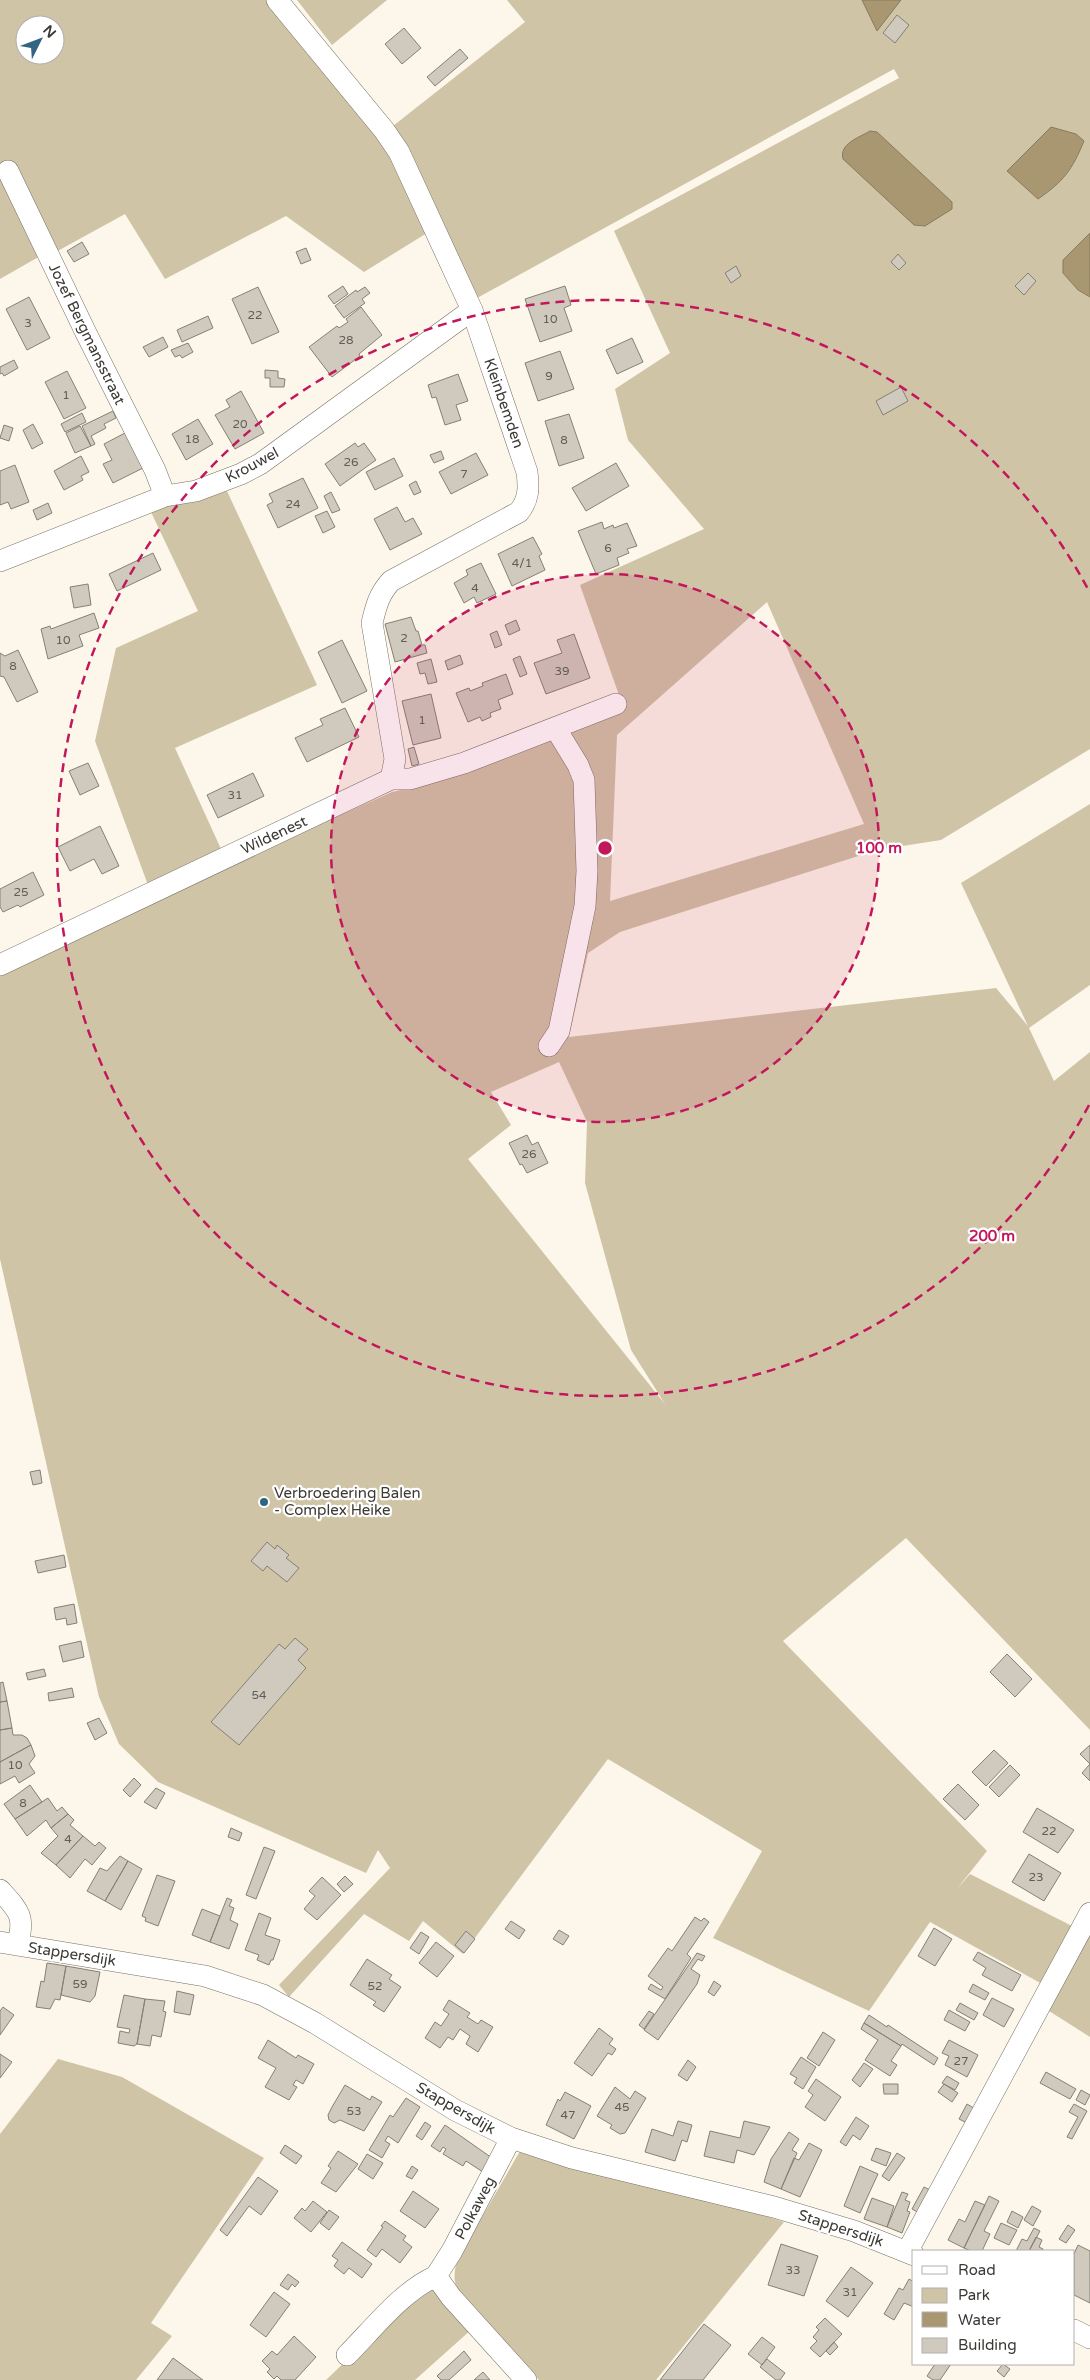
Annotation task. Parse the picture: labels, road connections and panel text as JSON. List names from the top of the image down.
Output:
{
  "streets": {
    "street": [
      "Jozef Bergmansstraat",
      "Kleinbemden",
      "Krouwel",
      "Wildenest",
      "Stappersdijk",
      "Polkaweg"
    ]
  },
  "crossings": [
    ["Jozef Bergmansstraat", "Krouwel"],
    ["Kleinbemden", "Krouwel"],
    ["Kleinbemden", "Wildenest"],
    ["Stappersdijk", "Polkaweg"]
  ],
  "places": ["Verbroedering Balen - Complex Heike"],
  "house_numbers": [
    "22",
    "10",
    "3",
    "28",
    "9",
    "1",
    "20",
    "18",
    "8",
    "26",
    "7",
    "24",
    "6",
    "4/1",
    "4",
    "2",
    "10",
    "8",
    "39",
    "1",
    "31",
    "25",
    "26",
    "54",
    "10",
    "8",
    "22",
    "4",
    "23",
    "59",
    "52",
    "27",
    "45",
    "53",
    "47",
    "33",
    "31"
  ],
  "legend": [
    "Road",
    "Park",
    "Water",
    "Building"
  ],
  "north": "top right",
  "rings": ["100 m", "200 m"]
}
